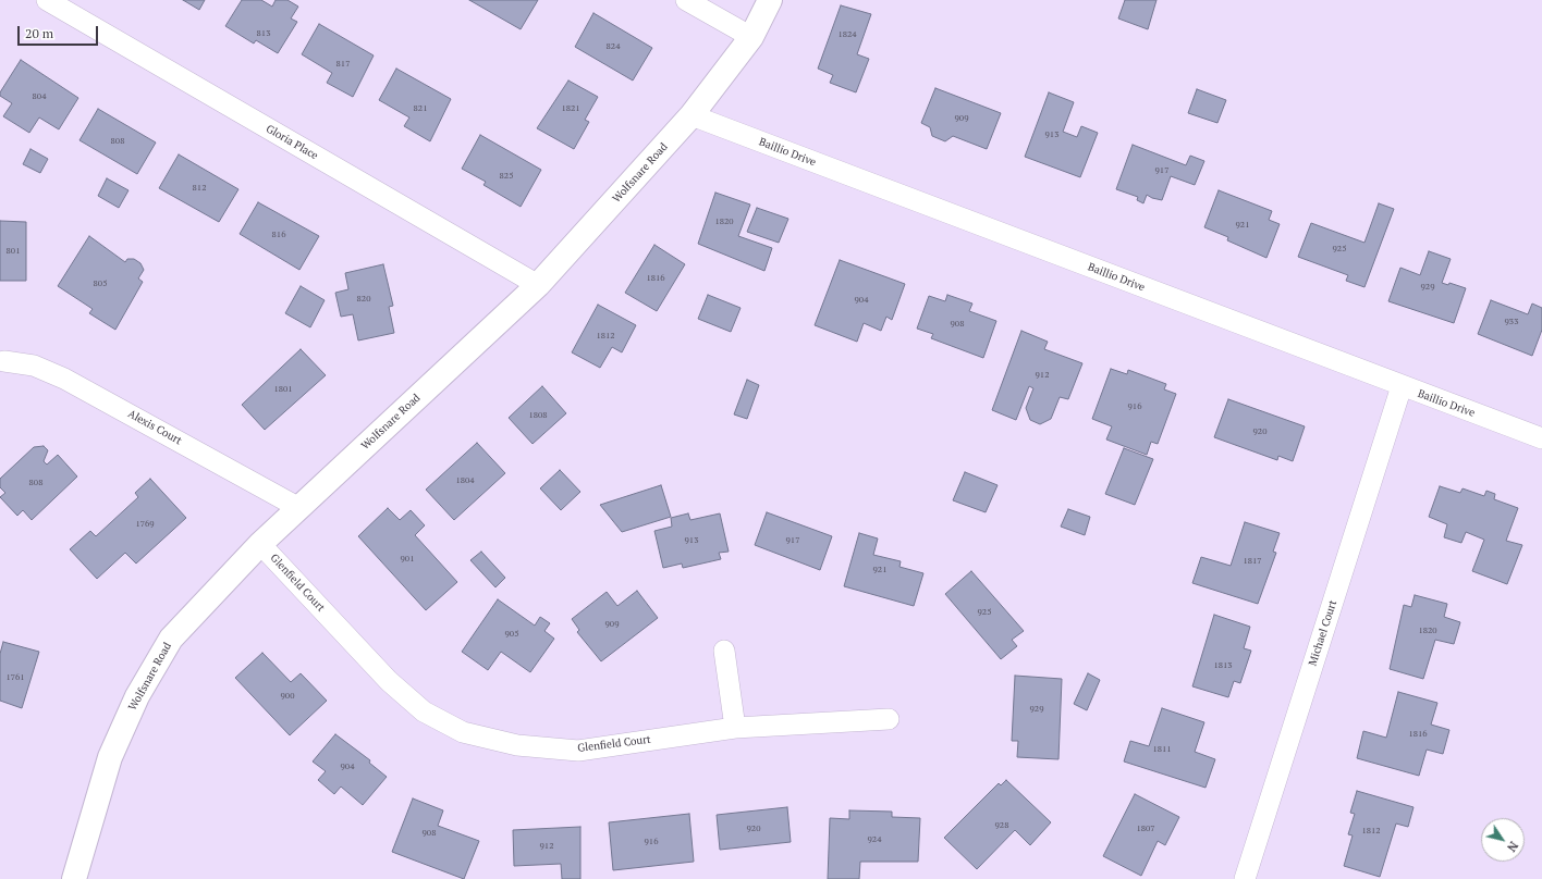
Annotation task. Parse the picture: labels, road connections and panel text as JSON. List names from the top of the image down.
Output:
{
  "streets": {
    "street": [
      "Gloria Place",
      "Baillio Drive",
      "Wolfsnare Road",
      "Alexis Court",
      "Glenfield Court",
      "Michael Court"
    ]
  },
  "crossings": [
    ["Gloria Place", "Wolfsnare Road"],
    ["Baillio Drive", "Wolfsnare Road"],
    ["Baillio Drive", "Michael Court"],
    ["Wolfsnare Road", "Alexis Court"],
    ["Wolfsnare Road", "Glenfield Court"]
  ],
  "house_numbers": [
    "813",
    "1824",
    "824",
    "817",
    "804",
    "821",
    "1821",
    "909",
    "913",
    "808",
    "917",
    "825",
    "812",
    "1820",
    "921",
    "816",
    "925",
    "801",
    "1816",
    "805",
    "929",
    "820",
    "904",
    "933",
    "908",
    "1812",
    "912",
    "1801",
    "916",
    "1808",
    "920",
    "1804",
    "808",
    "1769",
    "913",
    "917",
    "901",
    "1817",
    "921",
    "925",
    "909",
    "1820",
    "905",
    "1813",
    "1761",
    "900",
    "929",
    "1816",
    "1811",
    "904",
    "928",
    "920",
    "1807",
    "1812",
    "908",
    "924",
    "916",
    "912"
  ],
  "scale_bar": "20 m",
  "north": "bottom right"
}
